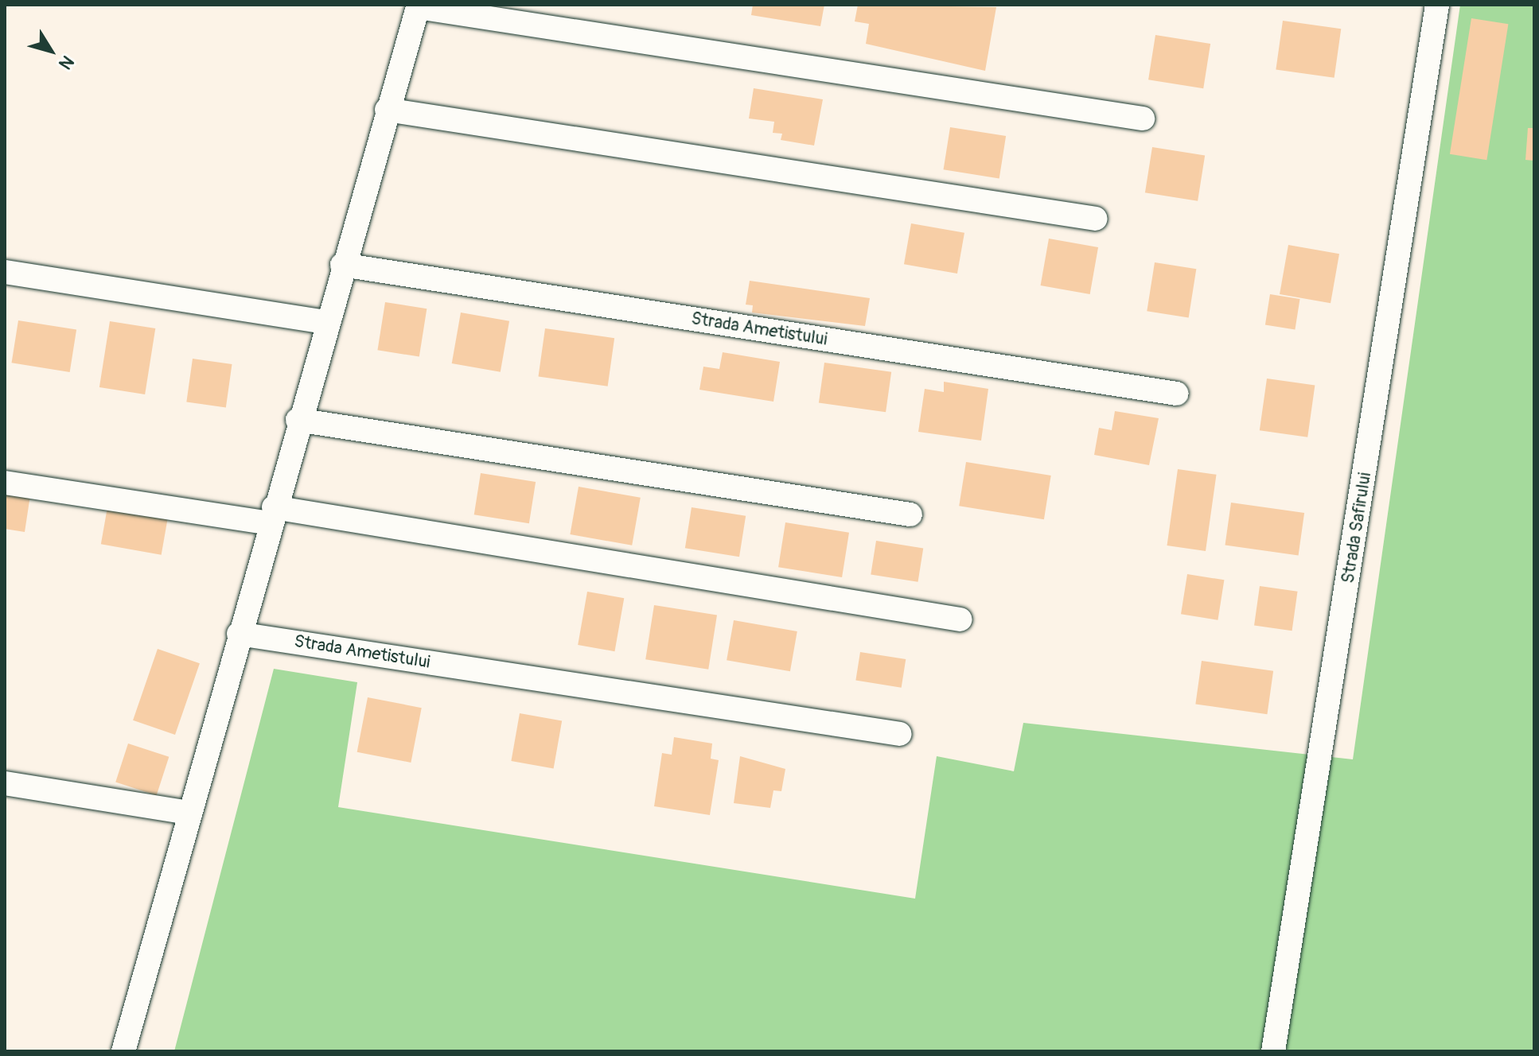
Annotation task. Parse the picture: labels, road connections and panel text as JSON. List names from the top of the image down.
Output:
{
  "streets": {
    "street": ["Strada Ametistului", "Strada Safirului"]
  },
  "north": "bottom right"
}
